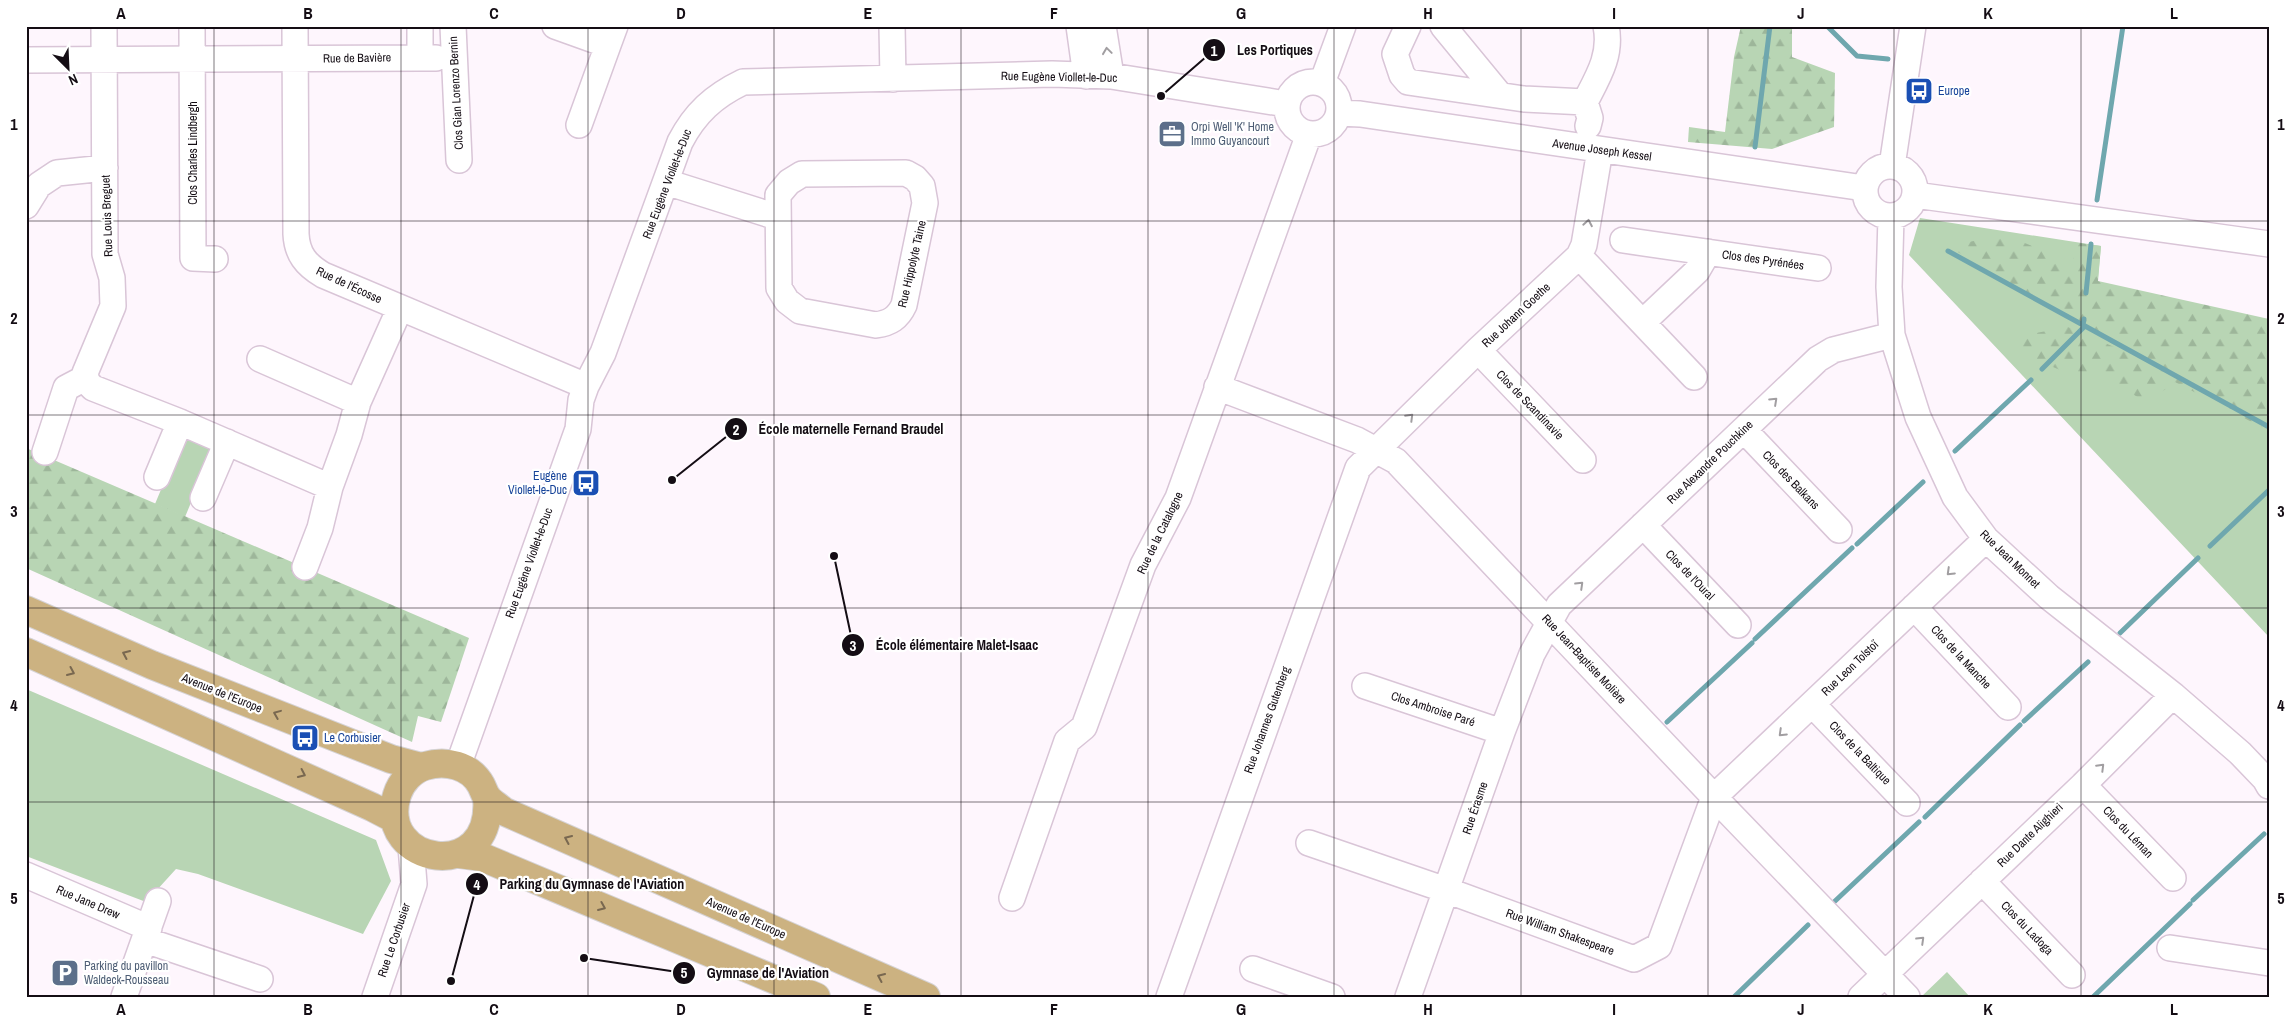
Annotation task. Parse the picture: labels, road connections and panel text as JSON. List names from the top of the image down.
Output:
{
  "streets": {
    "main road": ["Avenue de l'Europe"],
    "street": [
      "Rue de Bavière",
      "Rue Eugène Viollet-le-Duc",
      "Clos Gian Lorenzo Bernin",
      "Avenue Joseph Kessel",
      "Clos Charles Lindbergh",
      "Rue Louis Breguet",
      "Clos des Pyrénées",
      "Rue Hippolyte Taine",
      "Rue de l'Écosse",
      "Rue Johann Goethe",
      "Clos de Scandinavie",
      "Rue Alexandre Pouchkine",
      "Clos des Balkans",
      "Rue de la Catalogne",
      "Rue Jean Monnet",
      "Clos de l'Oural",
      "Clos de la Manche",
      "Rue Jean-Baptiste Molière",
      "Rue Leon Tolstoï",
      "Clos Ambroise Paré",
      "Rue Johannes Gutenberg",
      "Clos de la Baltique",
      "Rue Érasme",
      "Clos du Léman",
      "Rue Dante Alighieri",
      "Rue Jane Drew",
      "Clos du Ladoga",
      "Rue William Shakespeare",
      "Rue Le Corbusier"
    ]
  },
  "crossings": [
    ["Rue de Bavière", "Clos Gian Lorenzo Bernin"],
    ["Rue de Bavière", "Rue de l'Écosse"],
    ["Rue Eugène Viollet-le-Duc", "Avenue Joseph Kessel"],
    ["Rue Eugène Viollet-le-Duc", "Rue de l'Écosse"],
    ["Rue Eugène Viollet-le-Duc", "Rue de la Catalogne"],
    ["Rue Eugène Viollet-le-Duc", "Avenue de l'Europe"],
    ["Rue Eugène Viollet-le-Duc", "Rue Le Corbusier"],
    ["Avenue Joseph Kessel", "Rue de la Catalogne"],
    ["Avenue Joseph Kessel", "Rue Jean Monnet"],
    ["Rue Johann Goethe", "Clos de Scandinavie"],
    ["Rue Johann Goethe", "Rue Jean-Baptiste Molière"],
    ["Rue Johann Goethe", "Rue Johannes Gutenberg"],
    ["Rue Alexandre Pouchkine", "Clos des Balkans"],
    ["Rue Alexandre Pouchkine", "Rue Jean Monnet"],
    ["Rue Alexandre Pouchkine", "Clos de l'Oural"],
    ["Rue Alexandre Pouchkine", "Rue Jean-Baptiste Molière"],
    ["Rue Alexandre Pouchkine", "Rue Érasme"],
    ["Rue de la Catalogne", "Rue Jean-Baptiste Molière"],
    ["Rue Jean Monnet", "Rue Leon Tolstoï"],
    ["Rue Jean Monnet", "Rue Dante Alighieri"],
    ["Clos de la Manche", "Rue Leon Tolstoï"],
    ["Rue Jean-Baptiste Molière", "Rue Leon Tolstoï"],
    ["Rue Jean-Baptiste Molière", "Rue Johannes Gutenberg"],
    ["Rue Jean-Baptiste Molière", "Rue Érasme"],
    ["Rue Jean-Baptiste Molière", "Rue Dante Alighieri"],
    ["Rue Jean-Baptiste Molière", "Rue William Shakespeare"],
    ["Rue Leon Tolstoï", "Clos de la Baltique"],
    ["Rue Leon Tolstoï", "Rue William Shakespeare"],
    ["Avenue de l'Europe", "Rue Le Corbusier"],
    ["Clos Ambroise Paré", "Rue Érasme"],
    ["Rue Érasme", "Rue William Shakespeare"],
    ["Clos du Léman", "Rue Dante Alighieri"],
    ["Rue Dante Alighieri", "Clos du Ladoga"]
  ],
  "one_way": [
    "Rue Johann Goethe",
    "Rue Alexandre Pouchkine",
    "Rue Leon Tolstoï",
    "Rue Dante Alighieri"
  ],
  "places": {
    "bus stop": ["Europe", "Eugène Viollet-le-Duc", "Le Corbusier"],
    "other": [
      "Les Portiques",
      "École maternelle Fernand Braudel",
      "École élémentaire Malet-Isaac",
      "Gymnase de l'Aviation",
      "Parking du Gymnase de l'Aviation"
    ],
    "office": ["Orpi Well 'K' Home Immo Guyancourt"],
    "parking": ["Parking du pavillon Waldeck-Rousseau"]
  },
  "north": "bottom right",
  "grid": {
    "columns": [
      "A",
      "B",
      "C",
      "D",
      "E",
      "F",
      "G",
      "H",
      "I",
      "J",
      "K",
      "L"
    ],
    "rows": [
      "1",
      "2",
      "3",
      "4",
      "5"
    ]
  }
}
